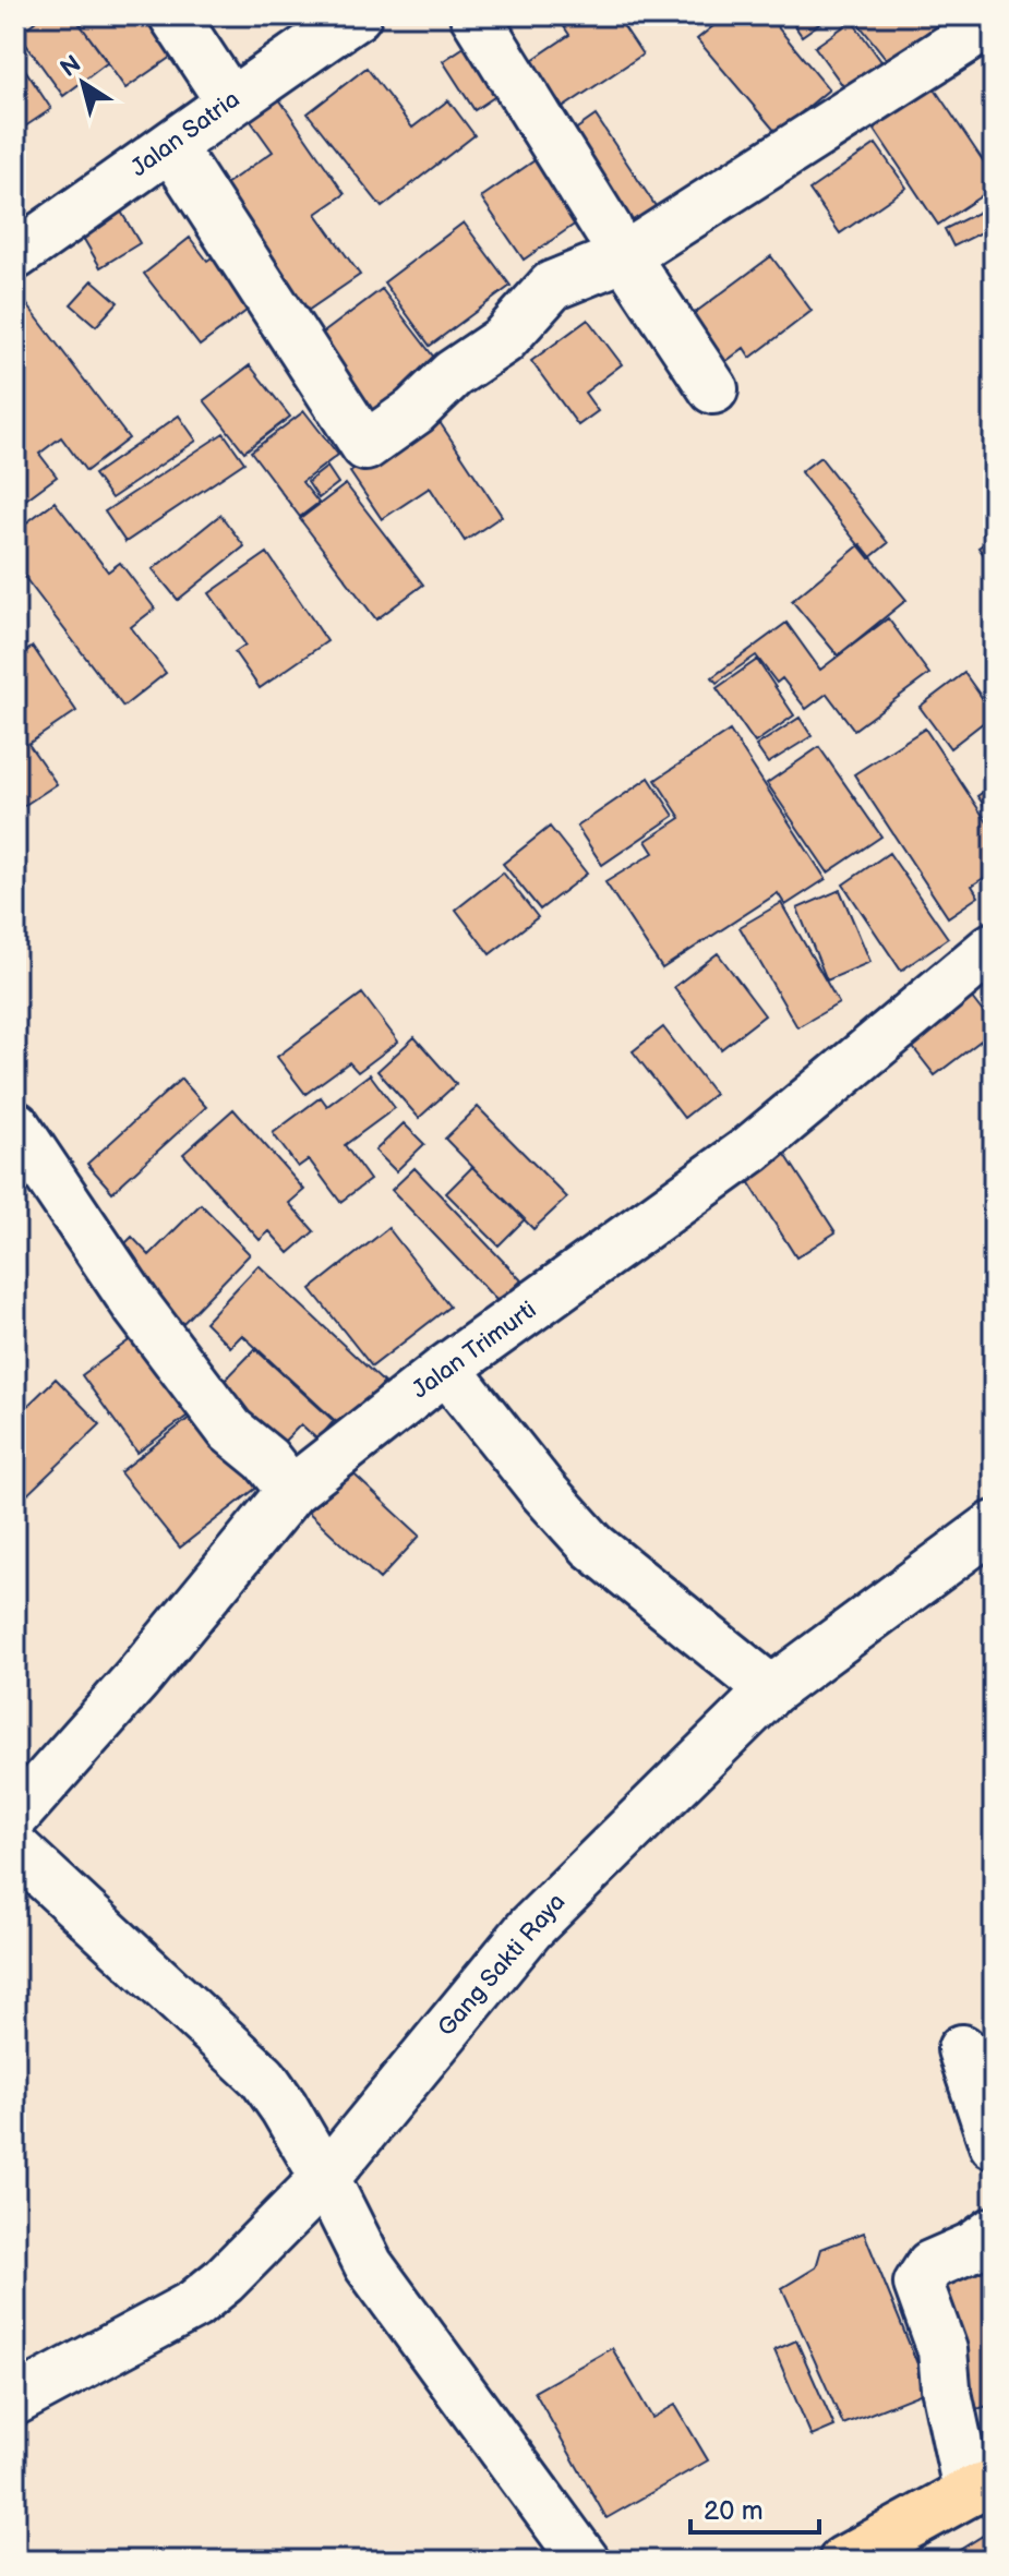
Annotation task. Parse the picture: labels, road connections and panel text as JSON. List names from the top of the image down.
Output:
{
  "streets": {
    "street": ["Jalan Satria", "Jalan Trimurti", "Gang Sakti Raya"]
  },
  "scale_bar": "20 m",
  "north": "top left"
}
